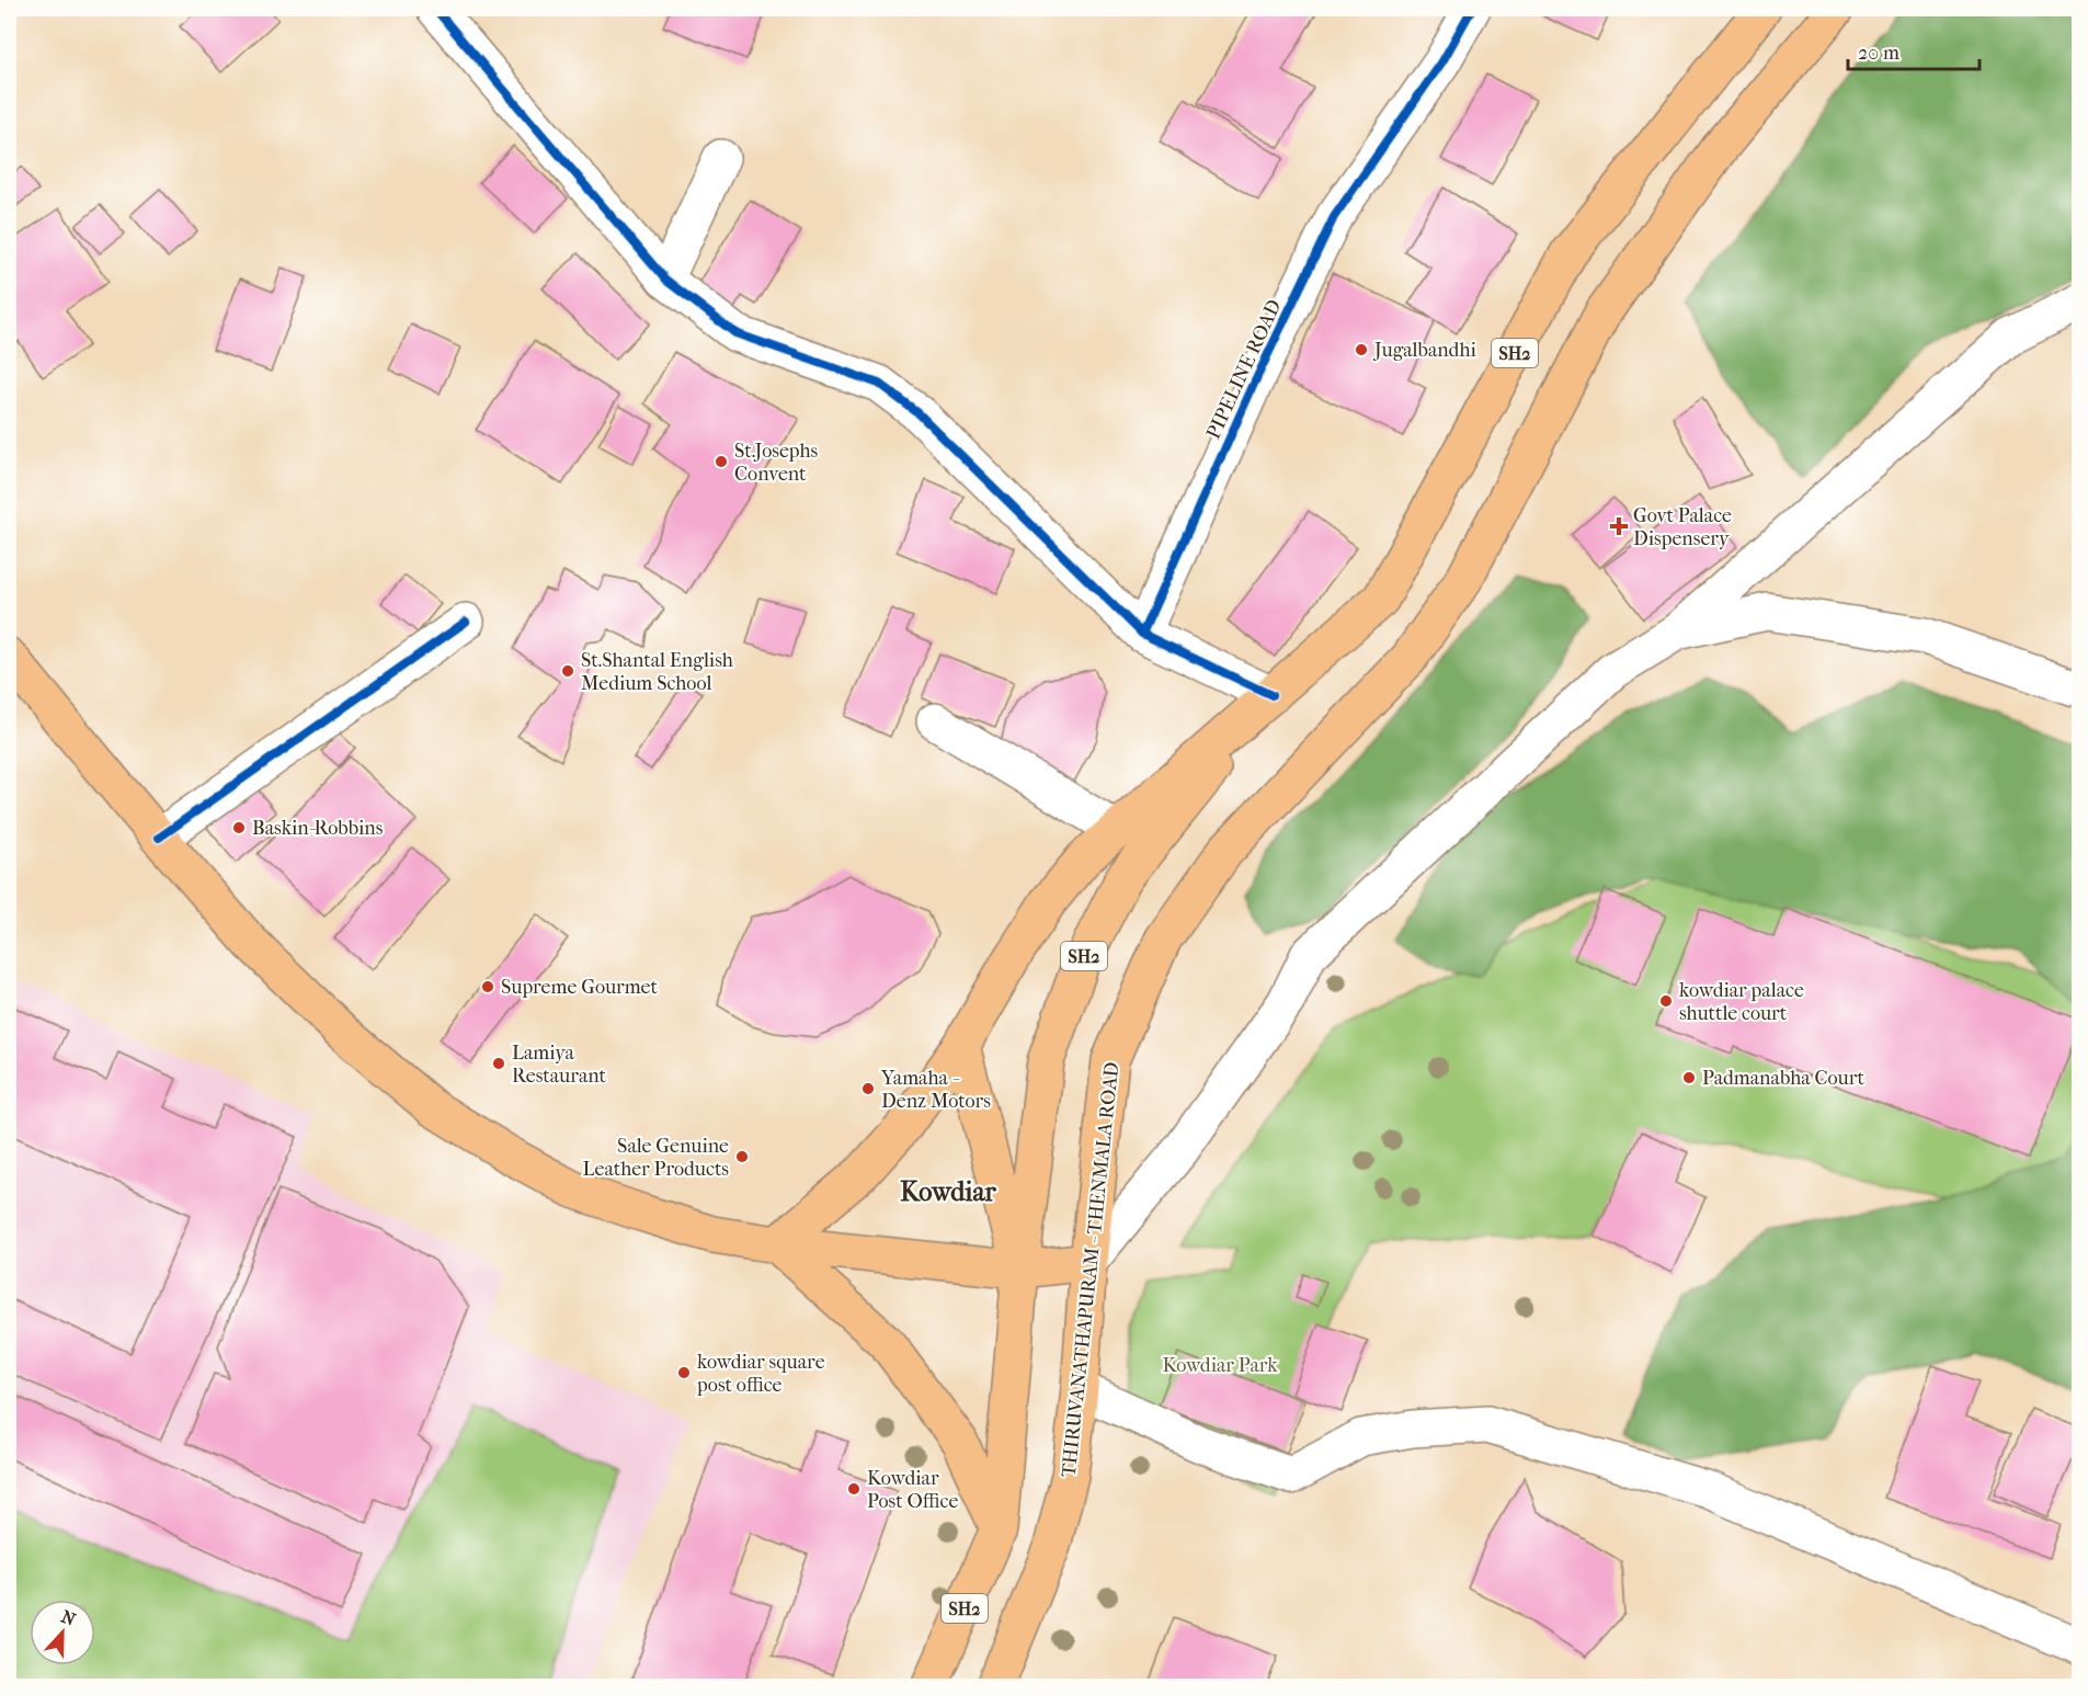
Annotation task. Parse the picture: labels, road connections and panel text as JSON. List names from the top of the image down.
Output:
{
  "streets": {
    "main road": ["SH2", "THIRUVANATHAPURAM - THENMALA ROAD"],
    "street": ["PIPELINE ROAD"]
  },
  "districts": ["Kowdiar"],
  "parks": ["Kowdiar Park"],
  "places": {
    "other": [
      "Jugalbandhi",
      "St.Josephs Convent",
      "St.Shantal English Medium School",
      "Baskin-Robbins",
      "Supreme Gourmet",
      "kowdiar palace shuttle court",
      "Lamiya Restaurant",
      "Padmanabha Court",
      "Yamaha - Denz Motors",
      "Sale Genuine Leather Products",
      "kowdiar square post office",
      "Kowdiar Post Office"
    ],
    "health": ["Govt Palace Dispensery"]
  },
  "scale_bar": "20 m",
  "north": "top"
}
